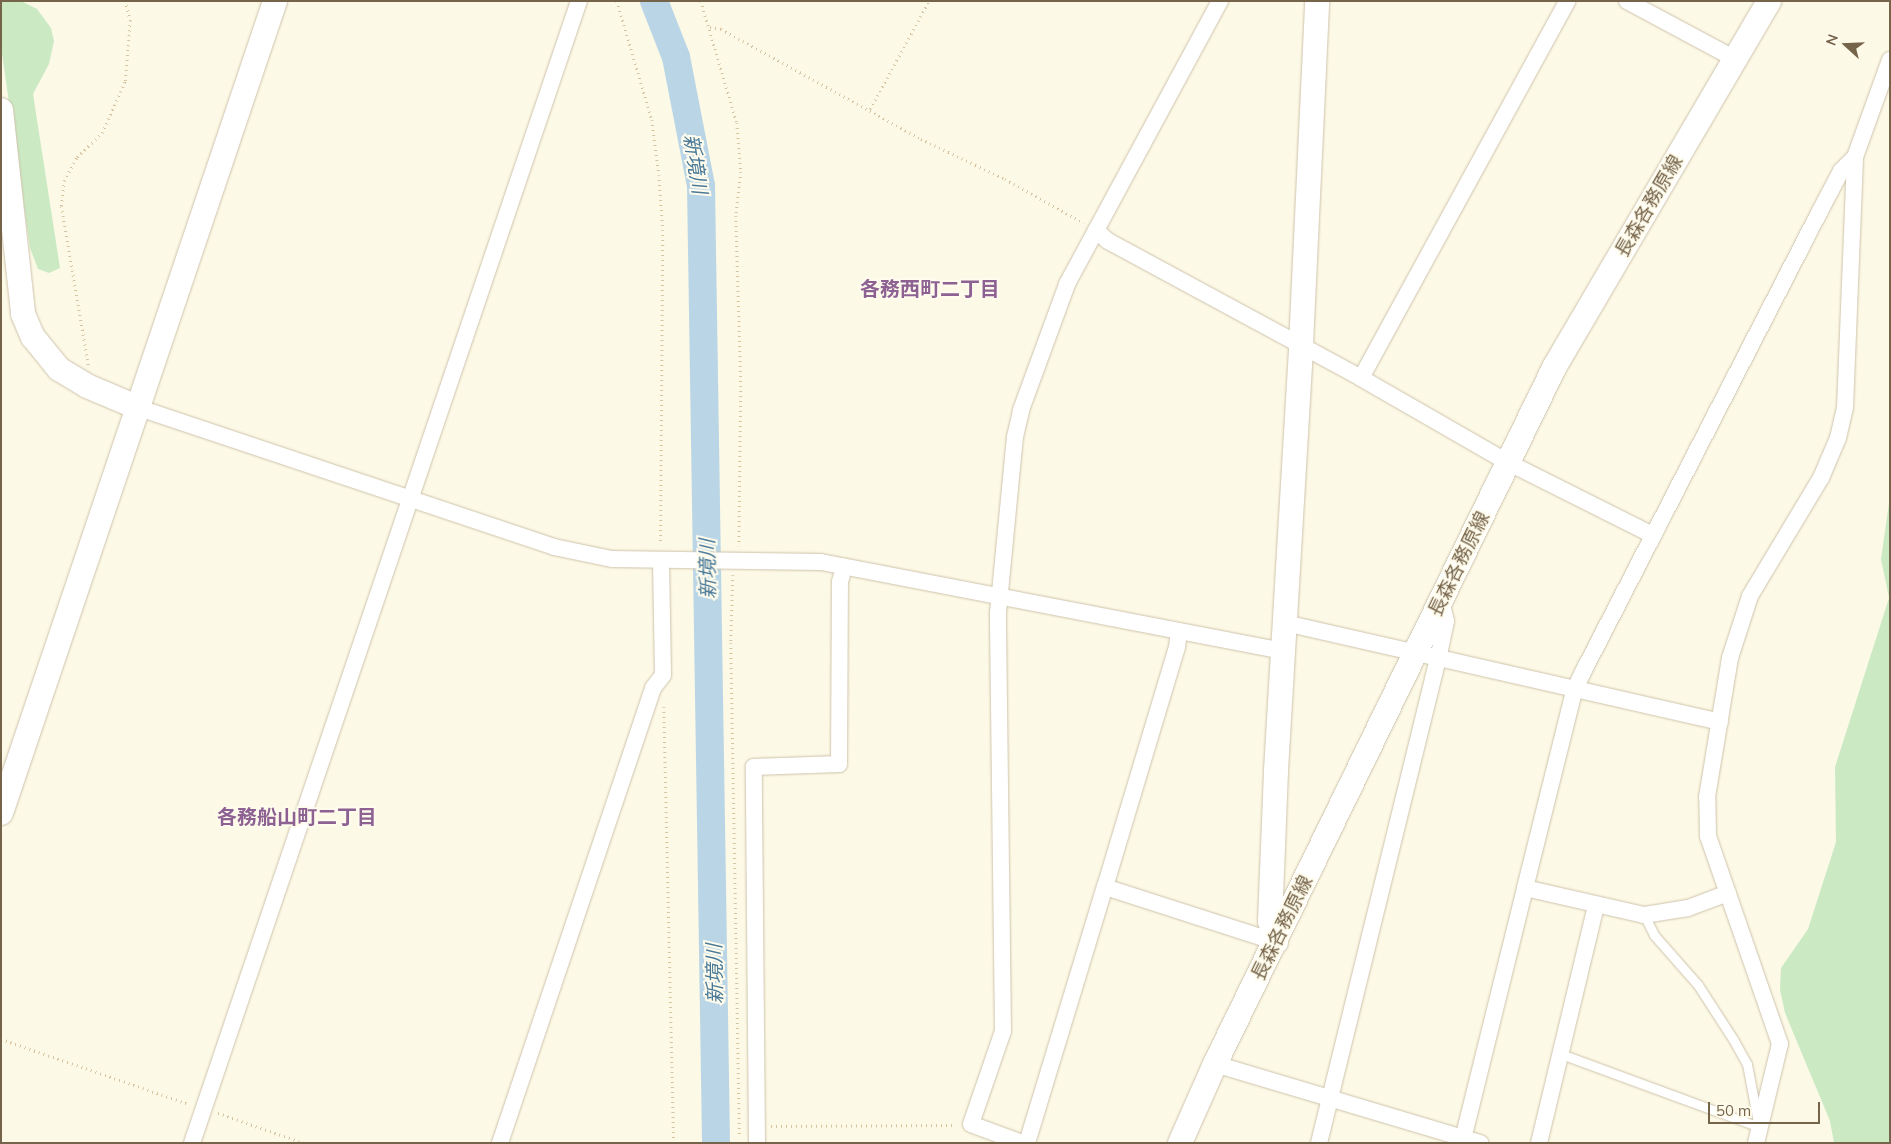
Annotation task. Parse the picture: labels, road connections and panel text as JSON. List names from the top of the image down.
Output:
{
  "streets": {
    "street": ["長森各務原線"]
  },
  "districts": ["各務西町二丁目", "各務船山町二丁目"],
  "water": ["新境川"],
  "scale_bar": "50 m",
  "north": "left"
}
